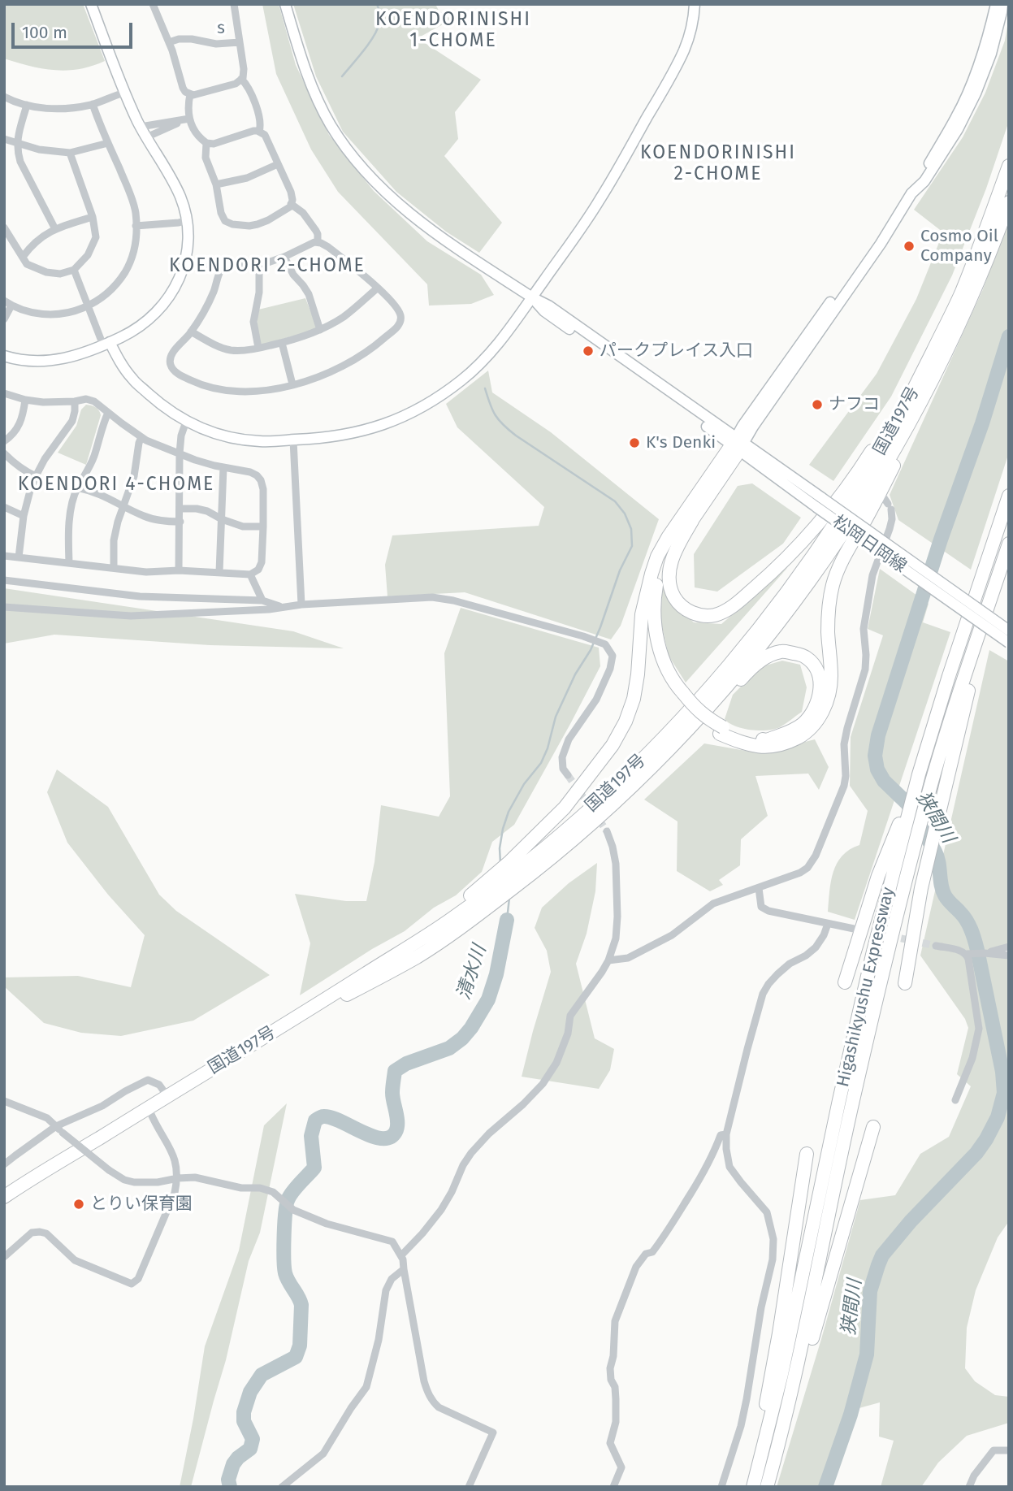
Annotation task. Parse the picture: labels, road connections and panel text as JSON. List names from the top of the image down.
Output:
{
  "streets": {
    "highway": ["国道197号", "Higashikyushu Expressway"],
    "street": ["s", "松岡日岡線"]
  },
  "districts": [
    "KOENDORINISHI 1-CHOME",
    "KOENDORINISHI 2-CHOME",
    "KOENDORI 2-CHOME",
    "KOENDORI 4-CHOME"
  ],
  "water": ["狭間川", "清水川"],
  "places": [
    "Cosmo Oil Company",
    "パークプレイス入口",
    "ナフコ",
    "K's Denki",
    "とりい保育園"
  ],
  "scale_bar": "100 m"
}
